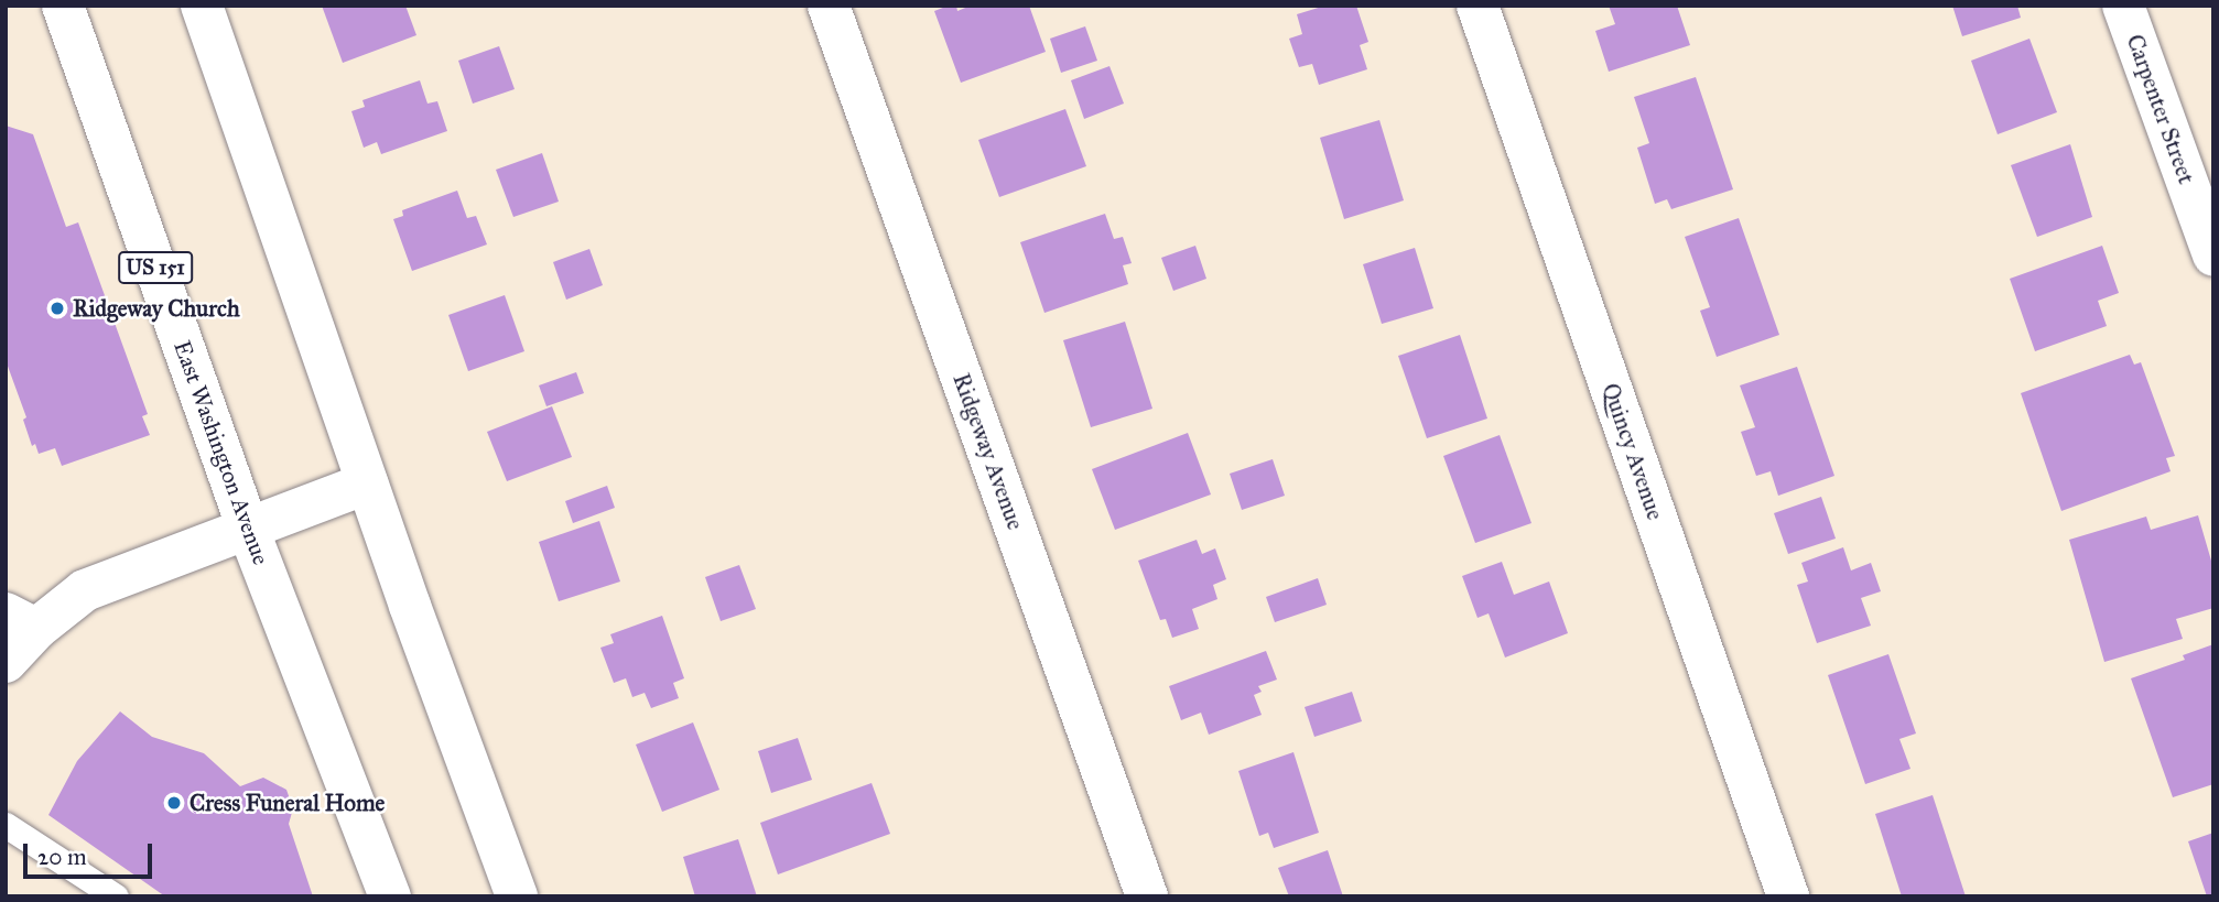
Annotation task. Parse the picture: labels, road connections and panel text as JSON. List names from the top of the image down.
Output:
{
  "streets": {
    "street": [
      "Carpenter Street",
      "US 151",
      "Ridgeway Avenue",
      "Quincy Avenue",
      "East Washington Avenue"
    ]
  },
  "places": ["Ridgeway Church", "Cress Funeral Home"],
  "scale_bar": "20 m"
}
